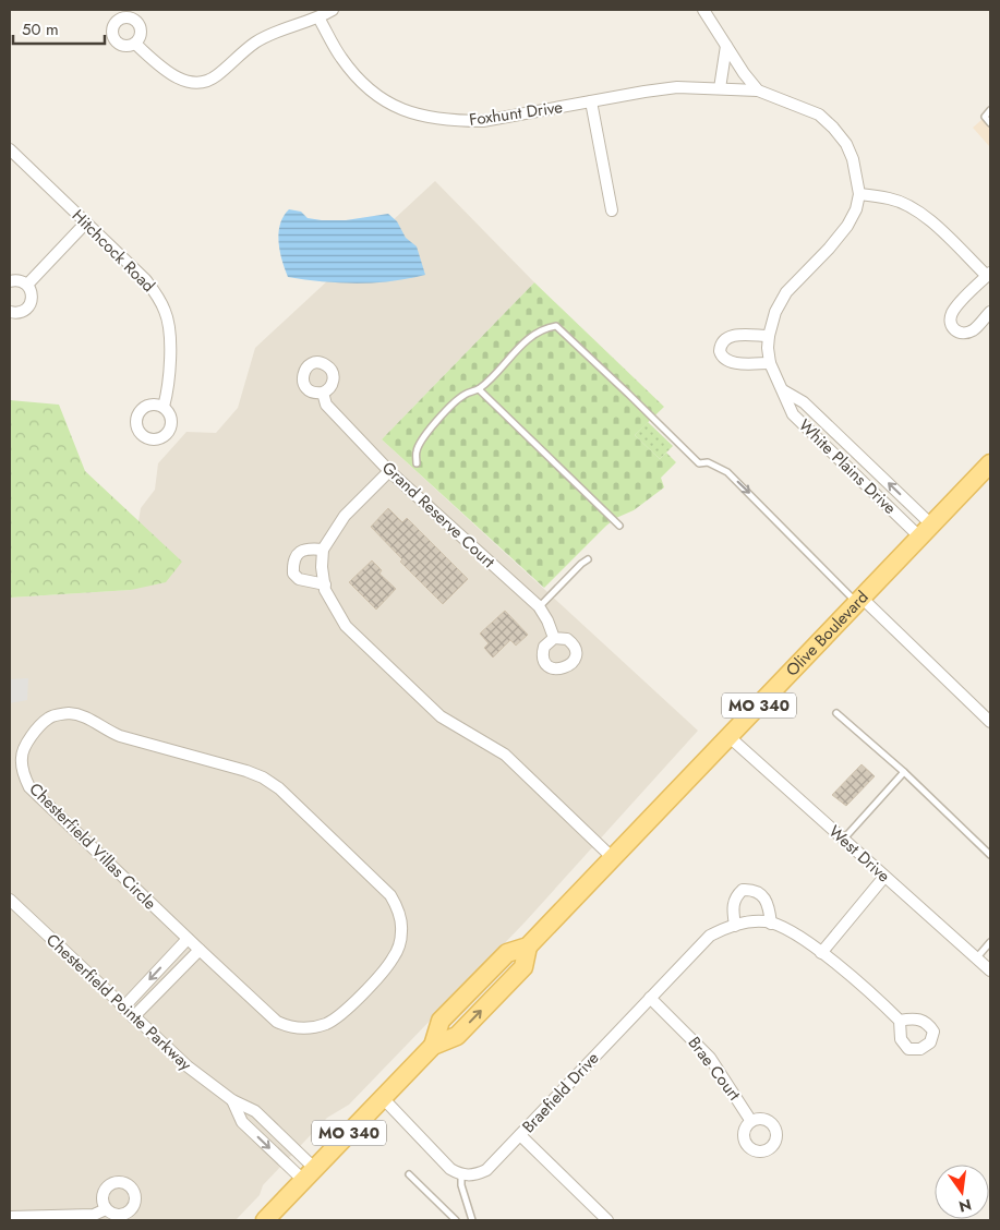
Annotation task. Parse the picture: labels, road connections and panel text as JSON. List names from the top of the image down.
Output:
{
  "streets": {
    "main road": ["Olive Boulevard", "MO 340"],
    "street": [
      "Foxhunt Drive",
      "Hitchcock Road",
      "White Plains Drive",
      "Grand Reserve Court",
      "Chesterfield Villas Circle",
      "West Drive",
      "Chesterfield Pointe Parkway",
      "Brae Court",
      "Braefield Drive"
    ]
  },
  "crossings": [
    ["Foxhunt Drive", "White Plains Drive"],
    ["White Plains Drive", "Olive Boulevard"],
    ["Olive Boulevard", "West Drive"],
    ["Olive Boulevard", "Chesterfield Pointe Parkway"],
    ["Brae Court", "Braefield Drive"]
  ],
  "scale_bar": "50 m",
  "north": "bottom"
}
